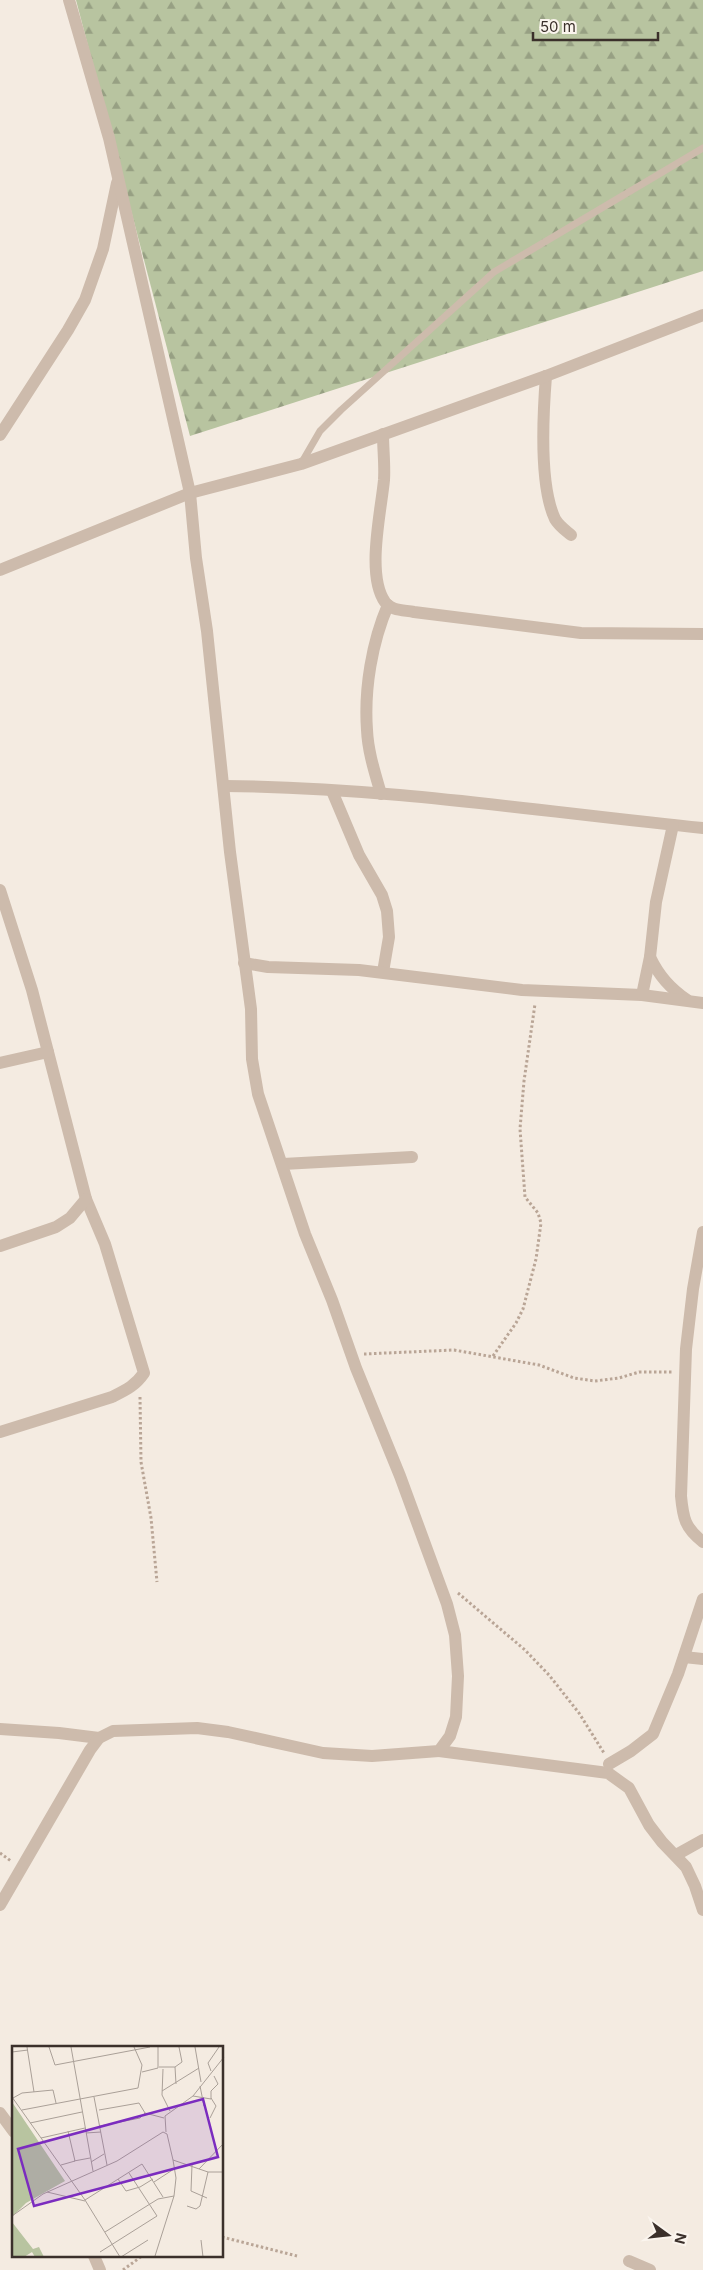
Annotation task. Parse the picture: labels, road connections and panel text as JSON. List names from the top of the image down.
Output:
{
  "scale_bar": "50 m",
  "north": "right"
}
